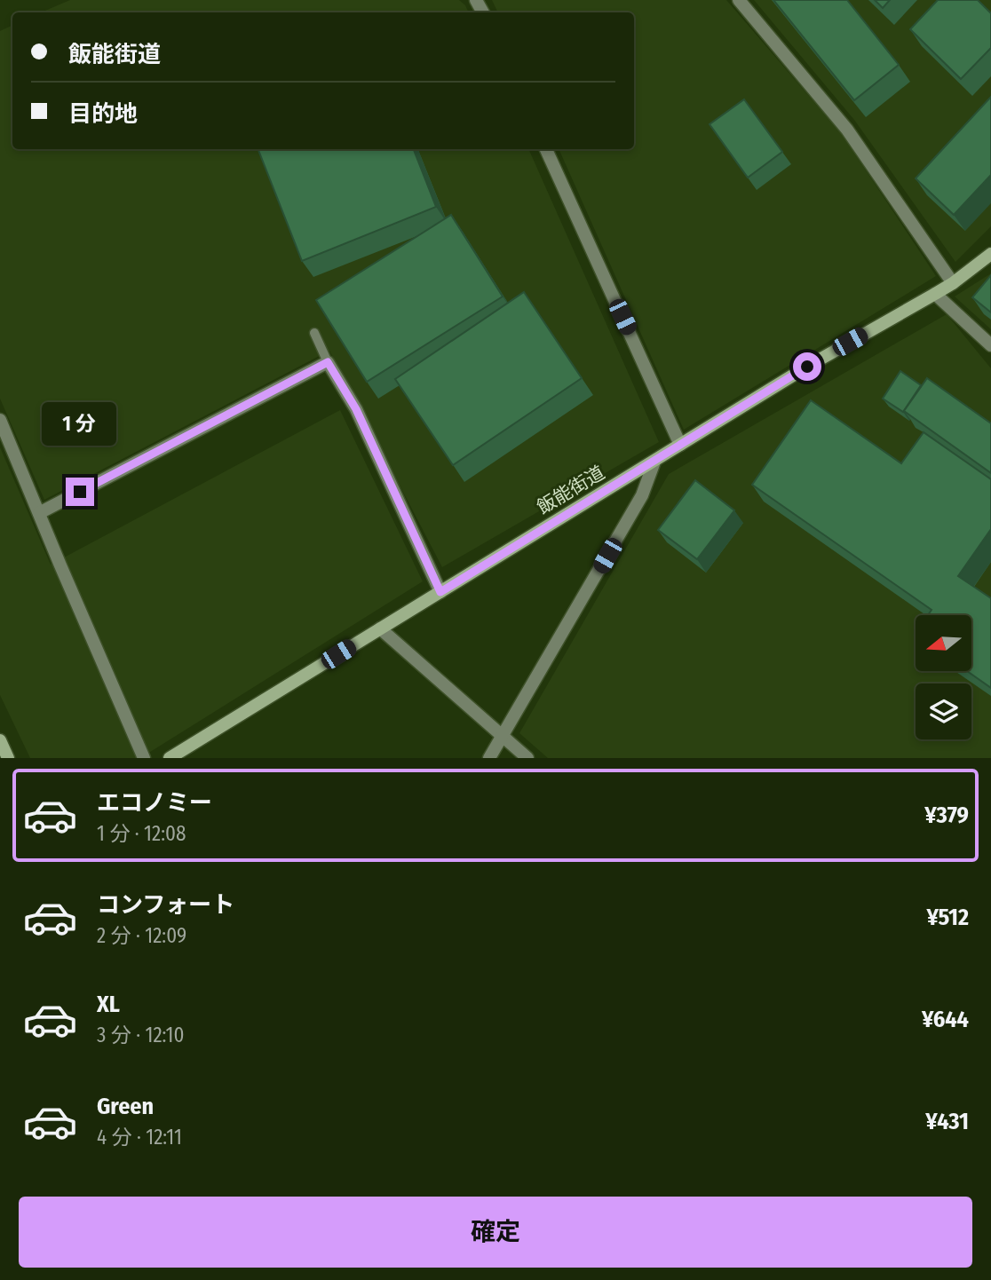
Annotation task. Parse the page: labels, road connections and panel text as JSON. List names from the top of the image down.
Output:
{
  "streets": {
    "street": ["飯能街道"]
  },
  "north": "left",
  "page": {
    "banner": ["飯能街道", "目的地"],
    "bubble": "1 分",
    "list": [
      {
        "name": "エコノミー",
        "note": "1 分 · 12:08",
        "value": "¥379"
      },
      {
        "name": "コンフォート",
        "note": "2 分 · 12:09",
        "value": "¥512"
      },
      {
        "name": "XL",
        "note": "3 分 · 12:10",
        "value": "¥644"
      },
      {
        "name": "Green",
        "note": "4 分 · 12:11",
        "value": "¥431"
      }
    ],
    "buttons": "確定"
  }
}
